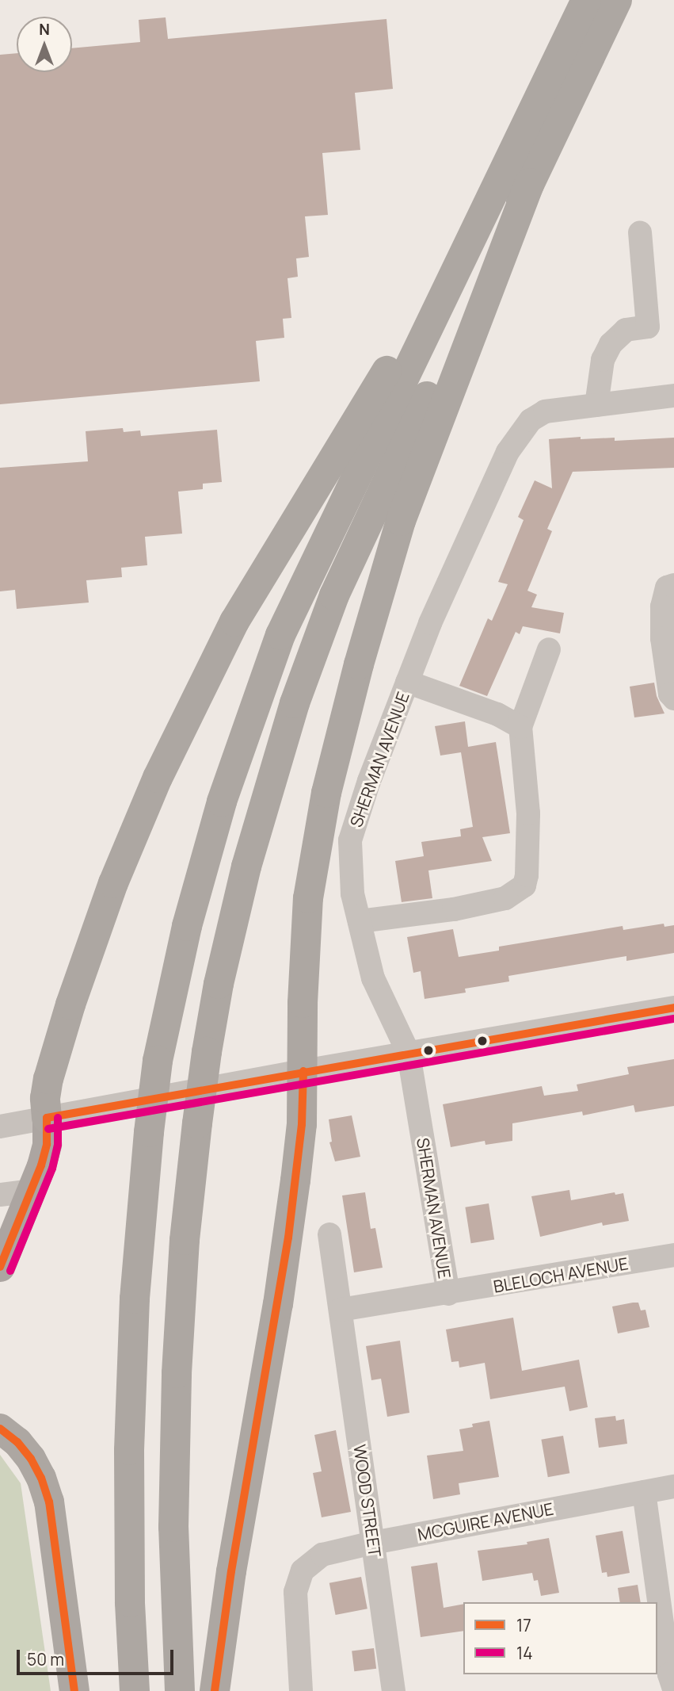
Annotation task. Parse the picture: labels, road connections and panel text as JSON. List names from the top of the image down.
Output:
{
  "streets": {
    "street": [
      "SHERMAN AVENUE",
      "BLELOCH AVENUE",
      "WOOD STREET",
      "MCGUIRE AVENUE"
    ]
  },
  "crossings": [
    ["SHERMAN AVENUE", "BLELOCH AVENUE"],
    ["WOOD STREET", "MCGUIRE AVENUE"]
  ],
  "lines": ["transit line 17", "transit line 14"],
  "legend": ["17", "14"],
  "scale_bar": "50 m",
  "north": "top"
}
